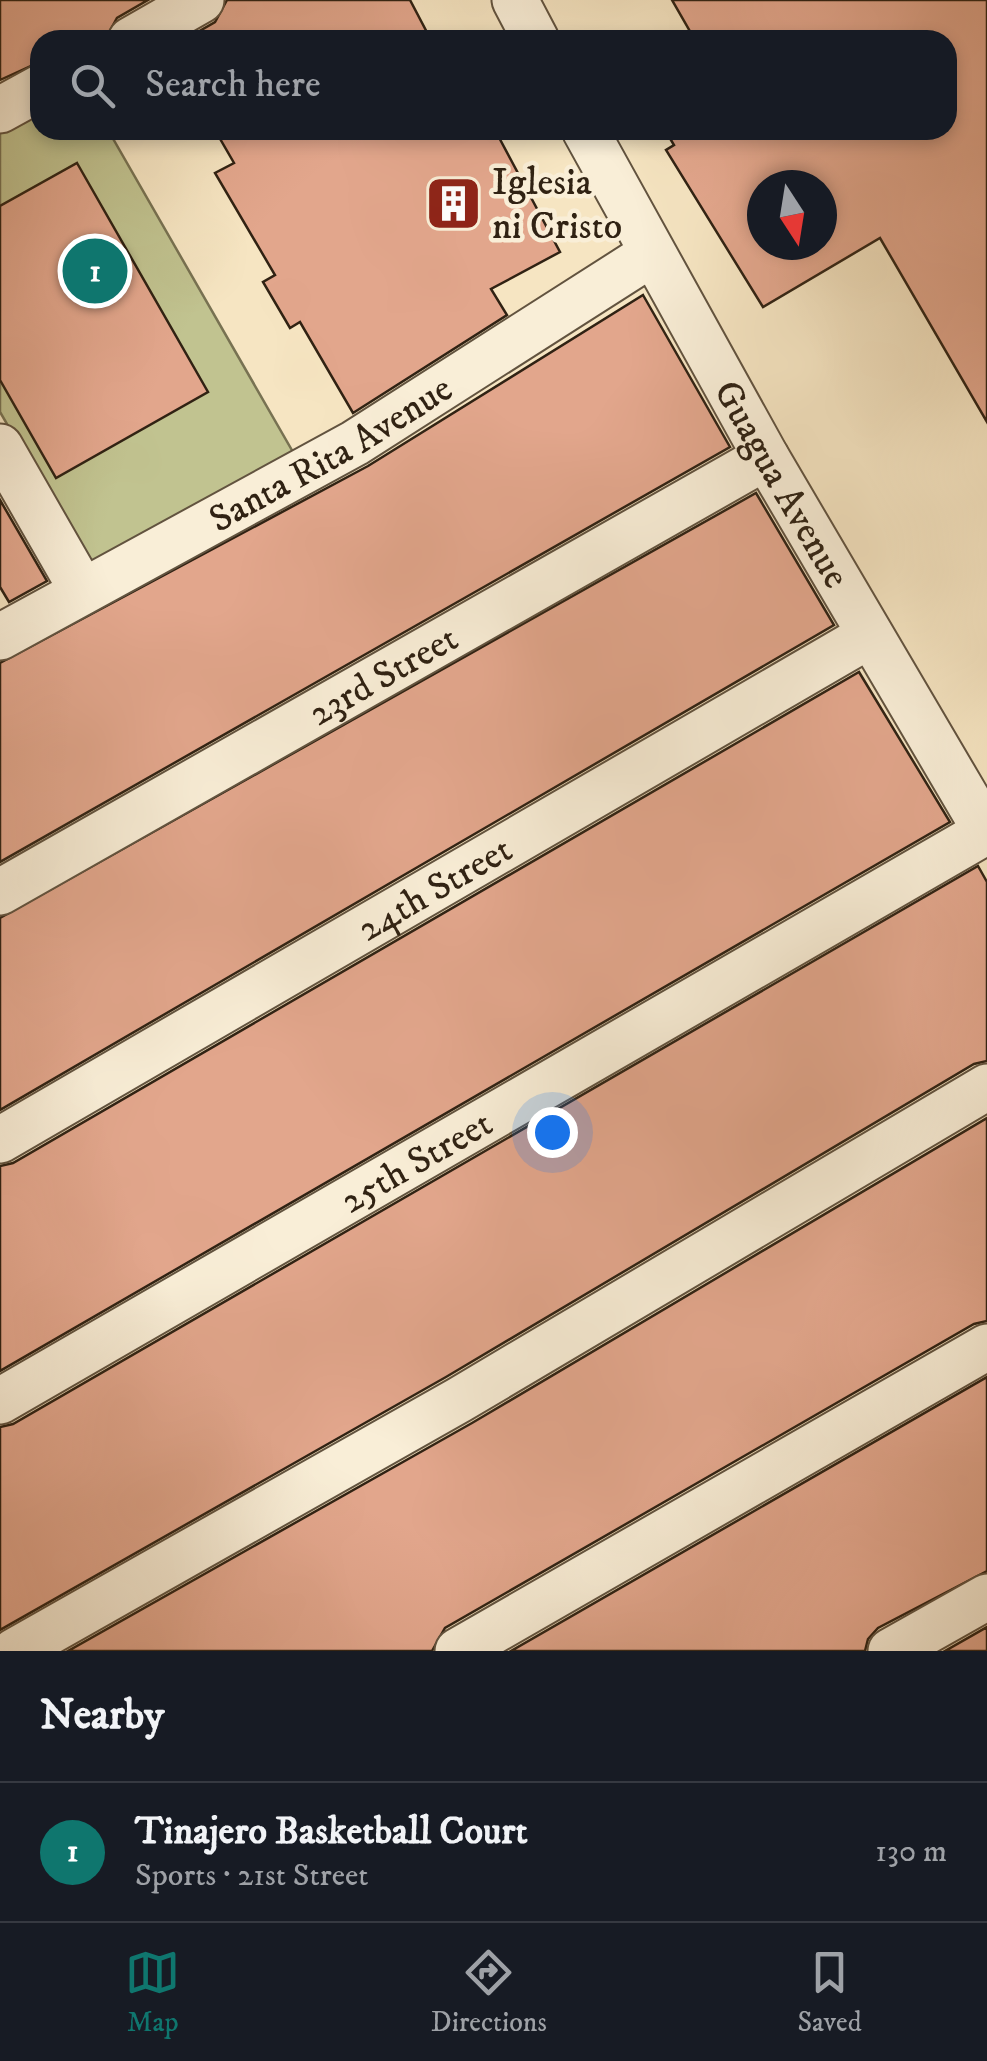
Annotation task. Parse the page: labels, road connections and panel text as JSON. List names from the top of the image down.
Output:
{
  "streets": {
    "street": [
      "Santa Rita Avenue",
      "Guagua Avenue",
      "23rd Street",
      "24th Street",
      "25th Street"
    ]
  },
  "crossings": [
    ["Santa Rita Avenue", "Guagua Avenue"],
    ["Guagua Avenue", "23rd Street"],
    ["Guagua Avenue", "24th Street"],
    ["Guagua Avenue", "25th Street"]
  ],
  "places": {
    "building": ["Iglesia ni Cristo"]
  },
  "north": "bottom",
  "page": {
    "search": "Search here",
    "pins": "1",
    "heading": "Nearby",
    "list": [
      {
        "mark": "1",
        "name": "Tinajero Basketball Court",
        "note": "Sports · 21st Street",
        "value": "130 m"
      }
    ],
    "nav": ["Map", "Directions", "Saved"]
  }
}
